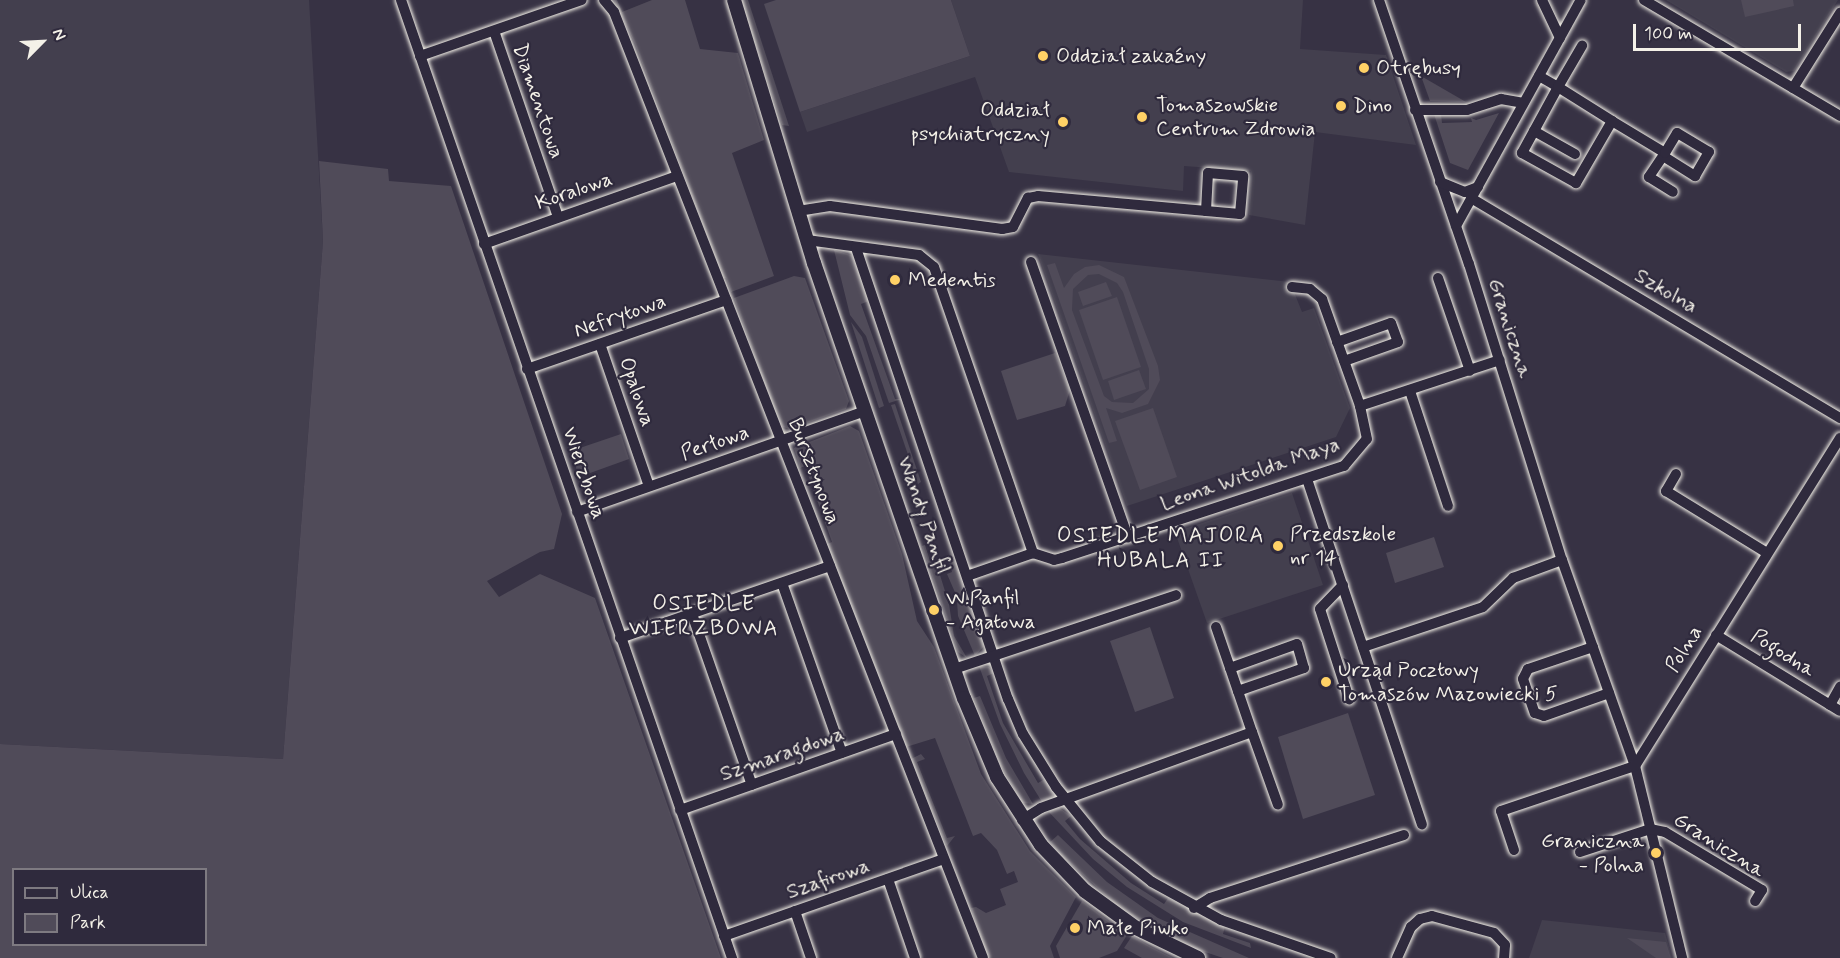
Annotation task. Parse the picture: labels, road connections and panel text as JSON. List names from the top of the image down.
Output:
{
  "streets": {
    "street": [
      "Diamentowa",
      "Koralowa",
      "Szkolna",
      "Nefrytowa",
      "Graniczna",
      "Opalowa",
      "Perłowa",
      "Bursztynowa",
      "Wierzbowa",
      "Leona Witolda Maya",
      "Wandy Panfil",
      "Polna",
      "Pogodna",
      "Szmaragdowa",
      "Szafirowa"
    ]
  },
  "crossings": [
    ["Diamentowa", "Koralowa"],
    ["Koralowa", "Bursztynowa"],
    ["Koralowa", "Wierzbowa"],
    ["Szkolna", "Graniczna"],
    ["Nefrytowa", "Opalowa"],
    ["Nefrytowa", "Bursztynowa"],
    ["Nefrytowa", "Wierzbowa"],
    ["Graniczna", "Polna"],
    ["Opalowa", "Perłowa"],
    ["Perłowa", "Bursztynowa"],
    ["Perłowa", "Wierzbowa"],
    ["Perłowa", "Wandy Panfil"],
    ["Bursztynowa", "Szmaragdowa"],
    ["Bursztynowa", "Szafirowa"],
    ["Wierzbowa", "Szmaragdowa"],
    ["Wierzbowa", "Szafirowa"],
    ["Polna", "Pogodna"]
  ],
  "districts": ["OSIEDLE MAJORA HUBALA II", "OSIEDLE WIERZBOWA"],
  "places": [
    "Oddział zakaźny",
    "Otrębusy",
    "Dino",
    "Tomaszowskie Centrum Zdrowia",
    "Oddział psychiatryczny",
    "Medentis",
    "Przedszkole nr 14",
    "W.Panfil - Agatowa",
    "Urząd Pocztowy Tomaszów Mazowiecki 5",
    "Graniczna - Polna",
    "Małe Piwko"
  ],
  "legend": ["Ulica", "Park"],
  "scale_bar": "100 m",
  "north": "top right"
}
